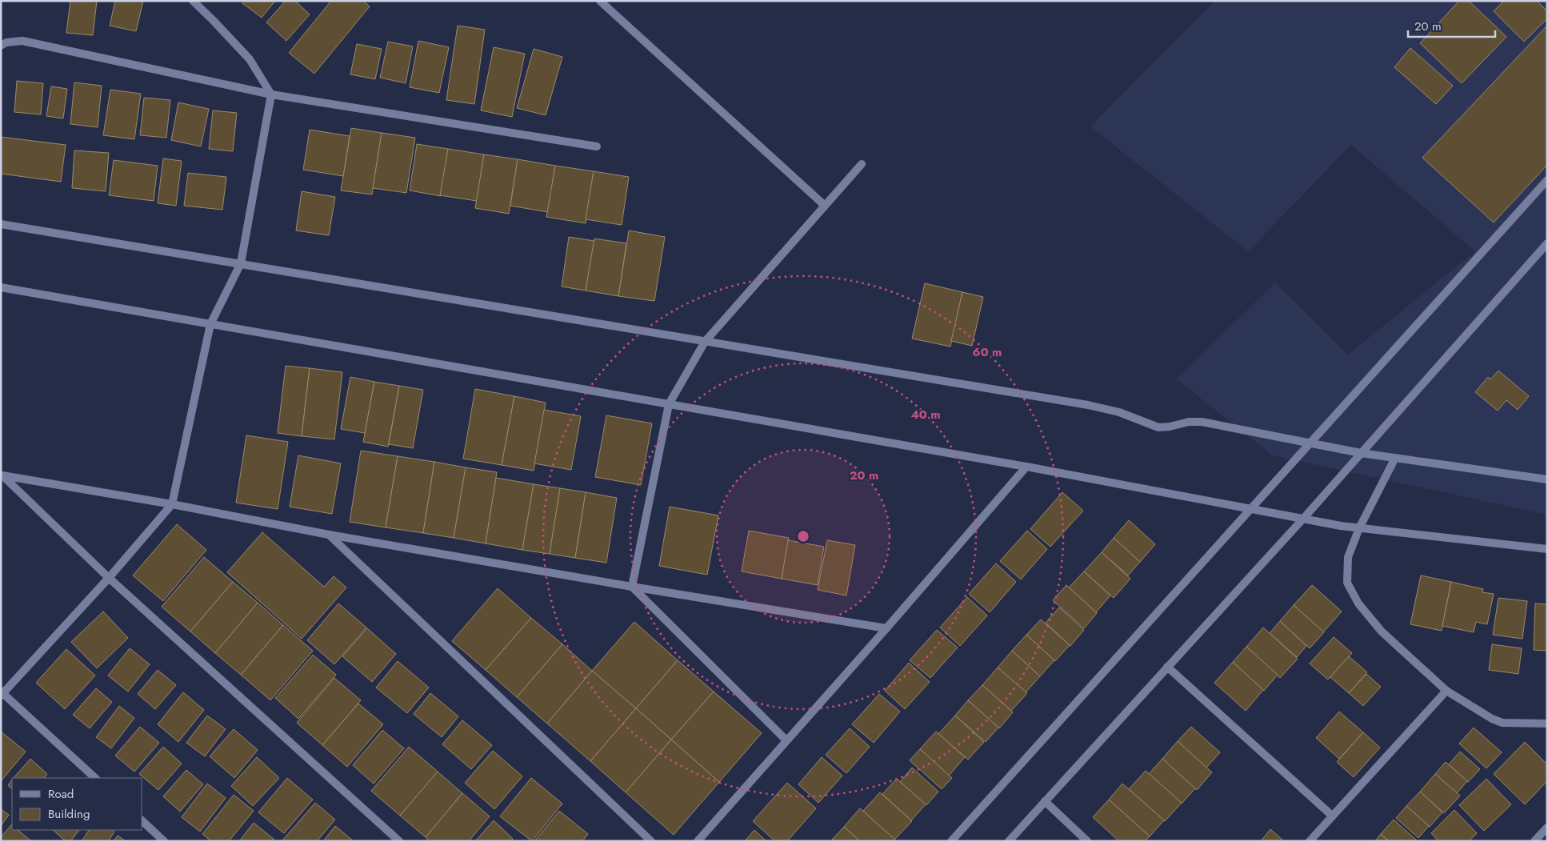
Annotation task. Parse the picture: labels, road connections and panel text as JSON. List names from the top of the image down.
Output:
{
  "legend": ["Road", "Building"],
  "scale_bar": "20 m",
  "rings": ["60 m", "40 m", "20 m"]
}
